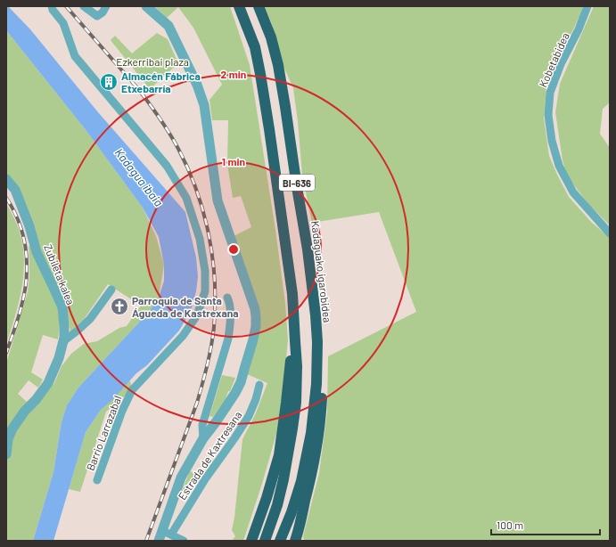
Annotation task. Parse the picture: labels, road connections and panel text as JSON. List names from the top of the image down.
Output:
{
  "streets": {
    "highway": ["BI-636", "Kadaguako igarobidea"],
    "street": [
      "Kobetabidea",
      "Zubileta kalea",
      "Barrio Larrazabal",
      "Estrada de Kaxtresana"
    ]
  },
  "water": ["Kadagua ibaia"],
  "parks": ["Ezkerribai plaza"],
  "places": {
    "building": ["Almacén Fábrica Etxebarría"],
    "church": ["Parroquia de Santa Águeda de Kastrexana"]
  },
  "scale_bar": "100 m",
  "rings": ["2 min", "1 min"]
}
